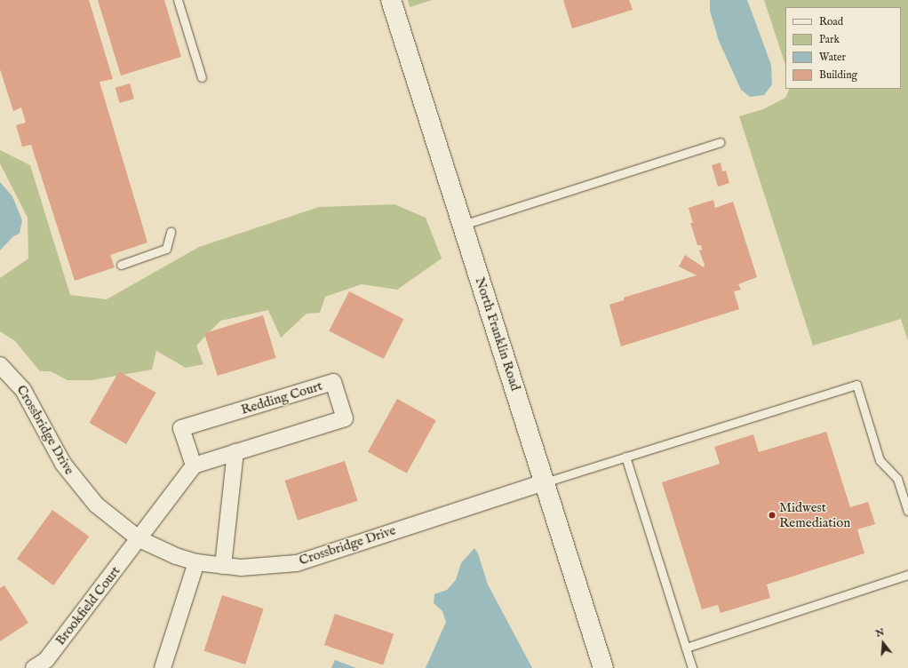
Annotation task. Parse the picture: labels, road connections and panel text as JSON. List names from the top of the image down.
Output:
{
  "streets": {
    "main road": ["North Franklin Road"],
    "street": ["Redding Court", "Crossbridge Drive", "Brookfield Court"]
  },
  "crossings": [
    ["North Franklin Road", "Crossbridge Drive"],
    ["Crossbridge Drive", "Brookfield Court"]
  ],
  "places": ["Midwest Remediation"],
  "legend": [
    "Road",
    "Park",
    "Water",
    "Building"
  ],
  "north": "top"
}
